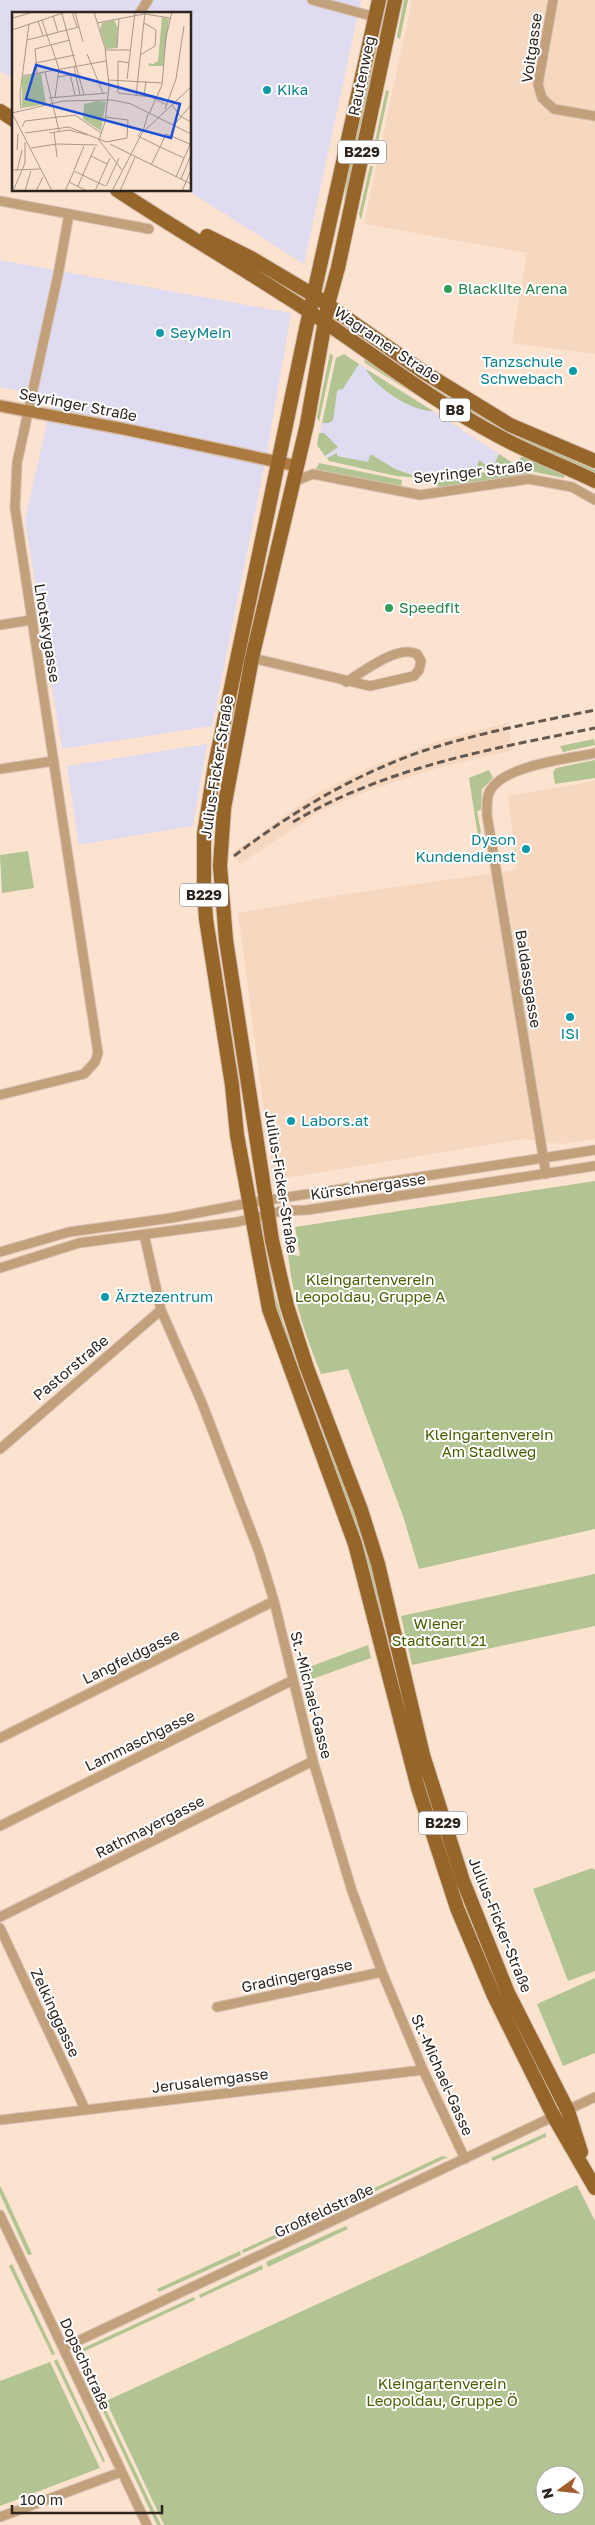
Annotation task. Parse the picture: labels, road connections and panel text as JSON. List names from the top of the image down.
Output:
{
  "streets": {
    "main road": [
      "Rautenweg",
      "B229",
      "Wagramer Straße",
      "Seyringer Straße",
      "B8",
      "Julius-Ficker-Straße"
    ],
    "street": [
      "Voitgasse",
      "Lhotskygasse",
      "Baldassgasse",
      "Kürschnergasse",
      "Pastorstraße",
      "Langfeldgasse",
      "St.-Michael-Gasse",
      "Lammaschgasse",
      "Rathmayergasse",
      "Gradingergasse",
      "Zelkinggasse",
      "Jerusalemgasse",
      "Großfeldstraße",
      "Dopschstraße"
    ]
  },
  "crossings": [
    ["Rautenweg", "B229"],
    ["Rautenweg", "Wagramer Straße"],
    ["Rautenweg", "Julius-Ficker-Straße"],
    ["B229", "Wagramer Straße"],
    ["B229", "Julius-Ficker-Straße"],
    ["Wagramer Straße", "Julius-Ficker-Straße"],
    ["Seyringer Straße", "Lhotskygasse"],
    ["Seyringer Straße", "Julius-Ficker-Straße"],
    ["Julius-Ficker-Straße", "Kürschnergasse"],
    ["Julius-Ficker-Straße", "Großfeldstraße"],
    ["Baldassgasse", "Kürschnergasse"],
    ["Kürschnergasse", "St.-Michael-Gasse"],
    ["Pastorstraße", "St.-Michael-Gasse"],
    ["Langfeldgasse", "St.-Michael-Gasse"],
    ["St.-Michael-Gasse", "Lammaschgasse"],
    ["St.-Michael-Gasse", "Rathmayergasse"],
    ["St.-Michael-Gasse", "Gradingergasse"],
    ["St.-Michael-Gasse", "Jerusalemgasse"],
    ["St.-Michael-Gasse", "Großfeldstraße"],
    ["Zelkinggasse", "Jerusalemgasse"],
    ["Großfeldstraße", "Dopschstraße"]
  ],
  "parks": [
    "Kleingartenverein Leopoldau, Gruppe A",
    "Kleingartenverein Am Stadlweg",
    "Wiener StadtGartl 21",
    "Kleingartenverein Leopoldau, Gruppe Ö"
  ],
  "places": [
    "Kika",
    "Blacklite Arena",
    "SeyMein",
    "Tanzschule Schwebach",
    "Speedfit",
    "Dyson Kundendienst",
    "ISI",
    "Labors.at",
    "Ärztezentrum"
  ],
  "scale_bar": "100 m",
  "north": "left"
}
